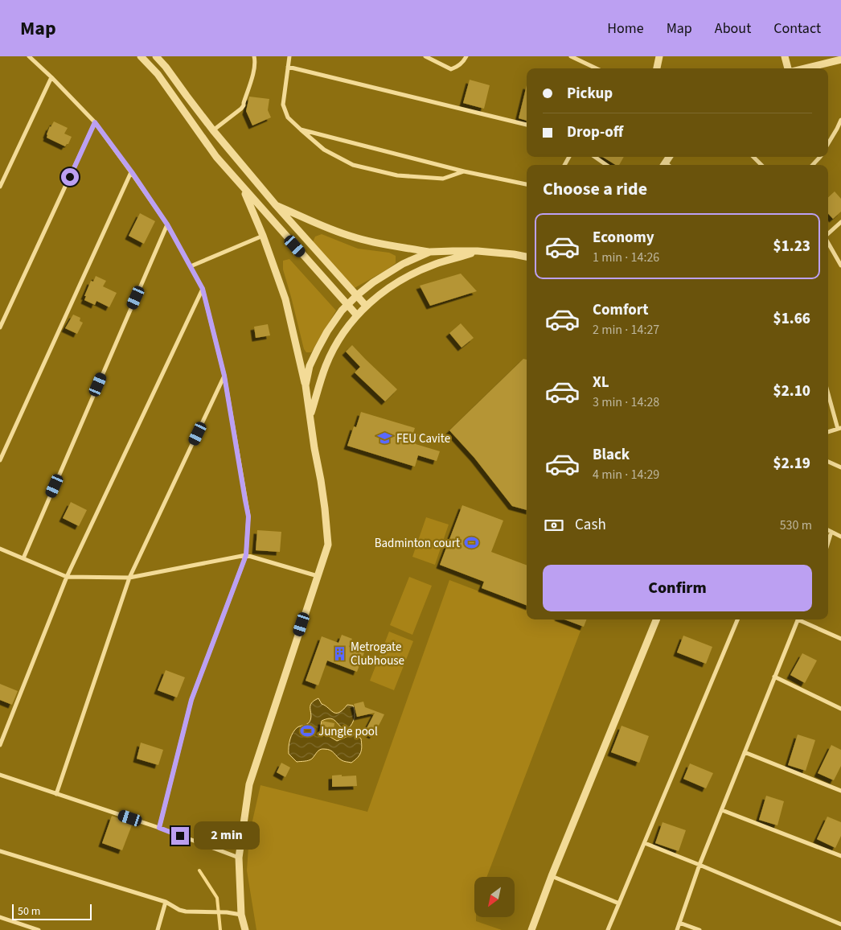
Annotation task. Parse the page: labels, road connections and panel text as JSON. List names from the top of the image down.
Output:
{
  "places": {
    "school or university": ["FEU Cavite"],
    "sports": ["Badminton court", "Jungle pool"],
    "building": ["Metrogate Clubhouse"]
  },
  "scale_bar": "50 m",
  "north": "bottom left",
  "page": {
    "header": "Map",
    "nav": [
      "Home",
      "Map",
      "About",
      "Contact"
    ],
    "banner": ["Pickup", "Drop-off"],
    "heading": "Choose a ride",
    "list": [
      {
        "name": "Economy",
        "note": "1 min · 14:26",
        "value": "$1.23"
      },
      {
        "name": "Comfort",
        "note": "2 min · 14:27",
        "value": "$1.66"
      },
      {
        "name": "XL",
        "note": "3 min · 14:28",
        "value": "$2.10"
      },
      {
        "name": "Black",
        "note": "4 min · 14:29",
        "value": "$2.19"
      }
    ],
    "pay": ["Cash", "530 m"],
    "buttons": "Confirm",
    "bubble": "2 min",
    "scale": "50 m"
  }
}
